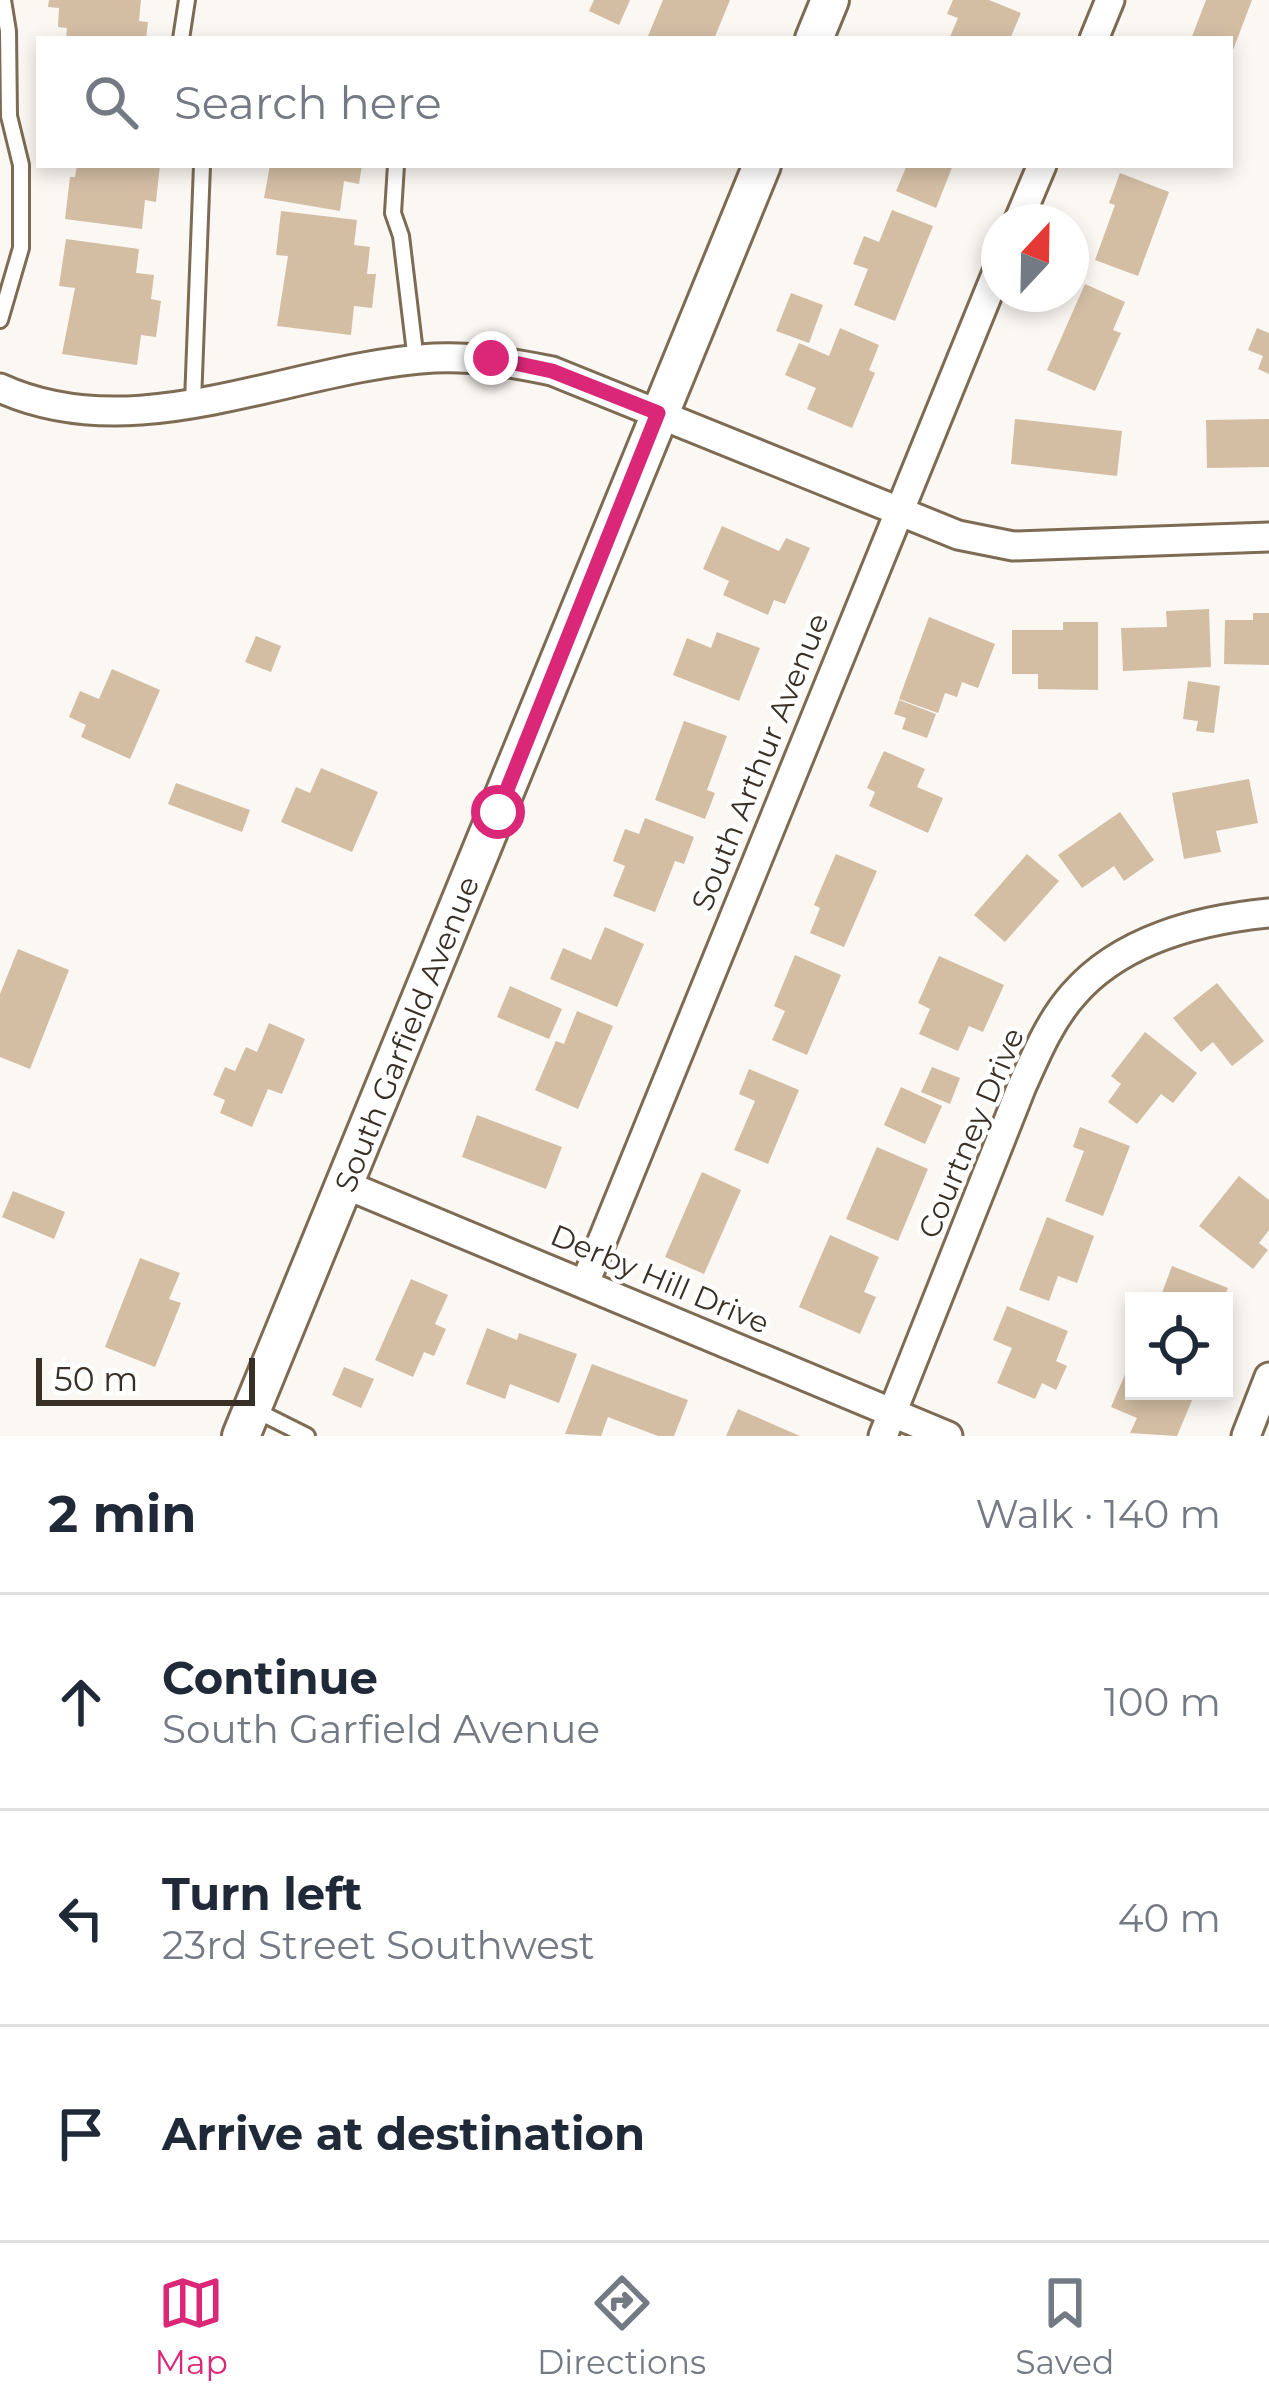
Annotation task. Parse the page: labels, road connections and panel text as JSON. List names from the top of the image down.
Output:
{
  "streets": {
    "street": [
      "South Arthur Avenue",
      "South Garfield Avenue",
      "Courtney Drive",
      "Derby Hill Drive"
    ]
  },
  "crossings": [
    ["South Arthur Avenue", "Derby Hill Drive"],
    ["South Garfield Avenue", "Derby Hill Drive"],
    ["Courtney Drive", "Derby Hill Drive"]
  ],
  "scale_bar": "50 m",
  "north": "top",
  "page": {
    "search": "Search here",
    "scale": "50 m",
    "heading": ["2 min", "Walk · 140 m"],
    "list": [
      ["Continue", "South Garfield Avenue", "100 m"],
      ["Turn left", "23rd Street Southwest", "40 m"],
      "Arrive at destination"
    ],
    "nav": ["Map", "Directions", "Saved"]
  }
}
